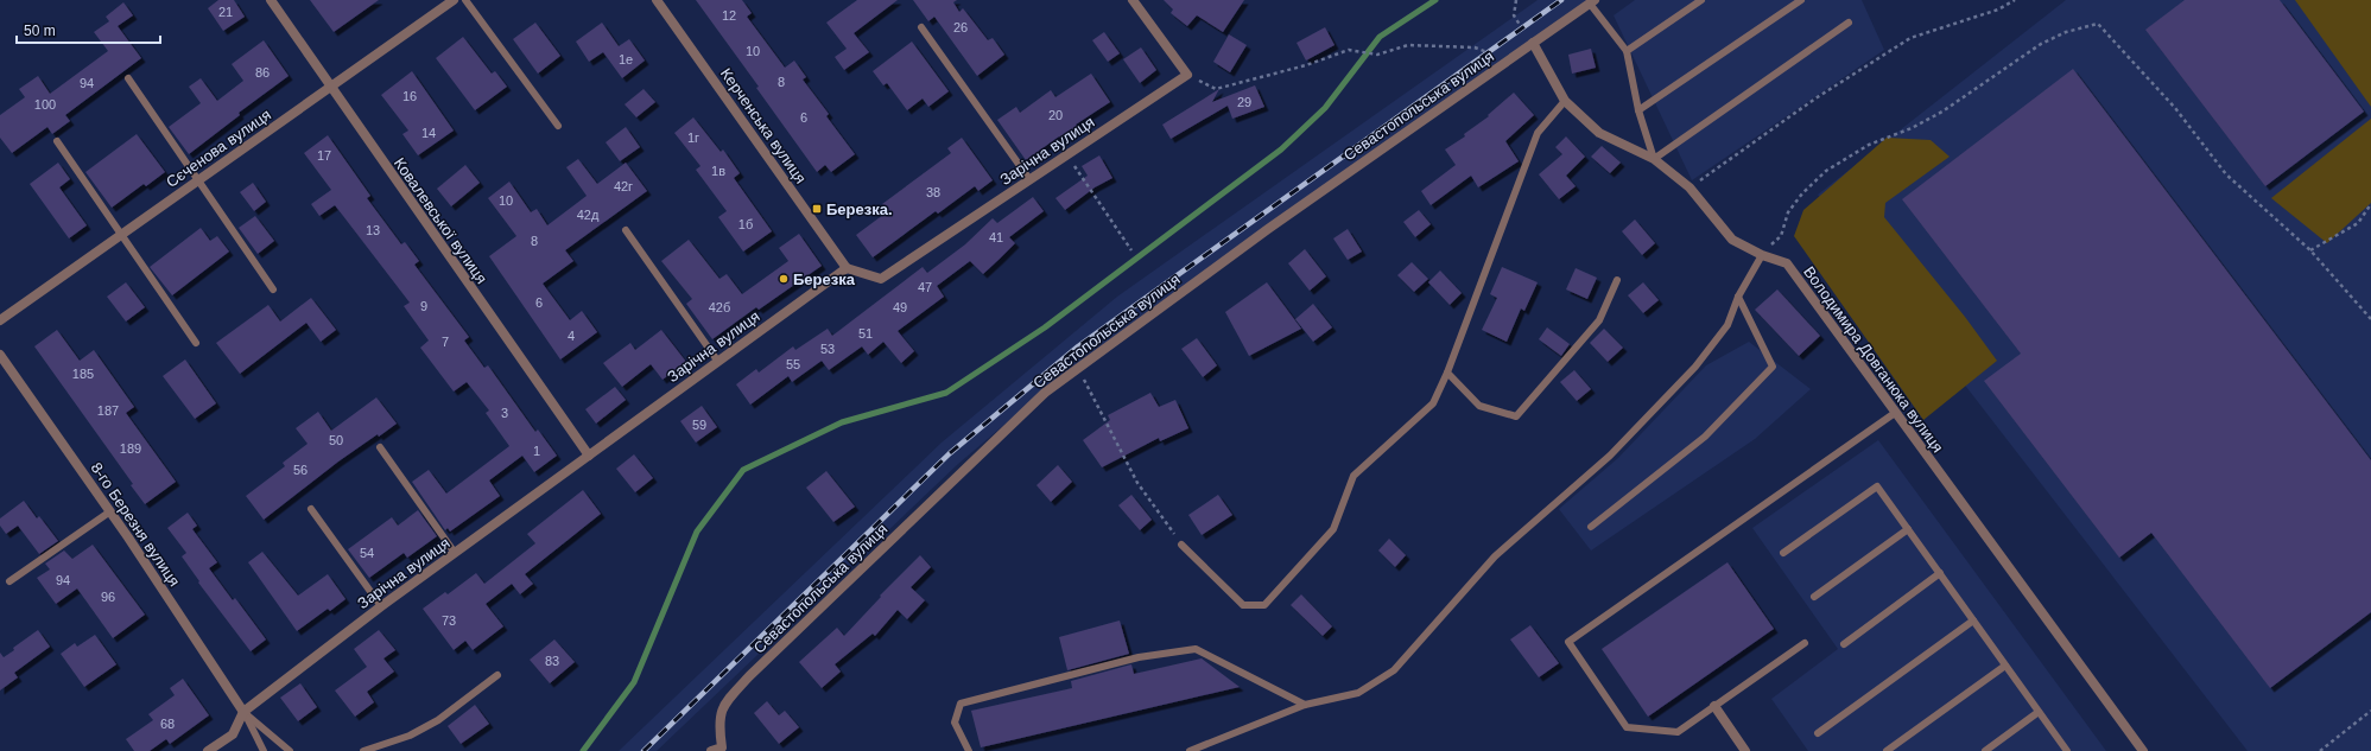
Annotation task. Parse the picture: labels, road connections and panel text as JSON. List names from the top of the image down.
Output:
{
  "streets": {
    "street": [
      "Севастопольська вулиця",
      "Керченська вулиця",
      "Сєченова вулиця",
      "Зарічна вулиця",
      "Ковалевської вулиця",
      "Володимира Довганюка вулиця",
      "8-го Березня вулиця"
    ]
  },
  "crossings": [
    ["Севастопольська вулиця", "Володимира Довганюка вулиця"],
    ["Керченська вулиця", "Зарічна вулиця"],
    ["Сєченова вулиця", "Ковалевської вулиця"],
    ["Зарічна вулиця", "Ковалевської вулиця"],
    ["Зарічна вулиця", "8-го Березня вулиця"]
  ],
  "places": {
    "transit": ["Березка."],
    "other": ["Березка"]
  },
  "house_numbers": [
    "21",
    "12",
    "26",
    "10",
    "1е",
    "86",
    "8",
    "94",
    "16",
    "29",
    "100",
    "20",
    "6",
    "14",
    "1г",
    "17",
    "1в",
    "42г",
    "38",
    "10",
    "42д",
    "1б",
    "13",
    "41",
    "8",
    "47",
    "6",
    "9",
    "42б",
    "49",
    "51",
    "4",
    "7",
    "53",
    "55",
    "185",
    "187",
    "3",
    "59",
    "50",
    "189",
    "1",
    "56",
    "54",
    "94",
    "96",
    "73",
    "83",
    "68"
  ],
  "scale_bar": "50 m"
}
